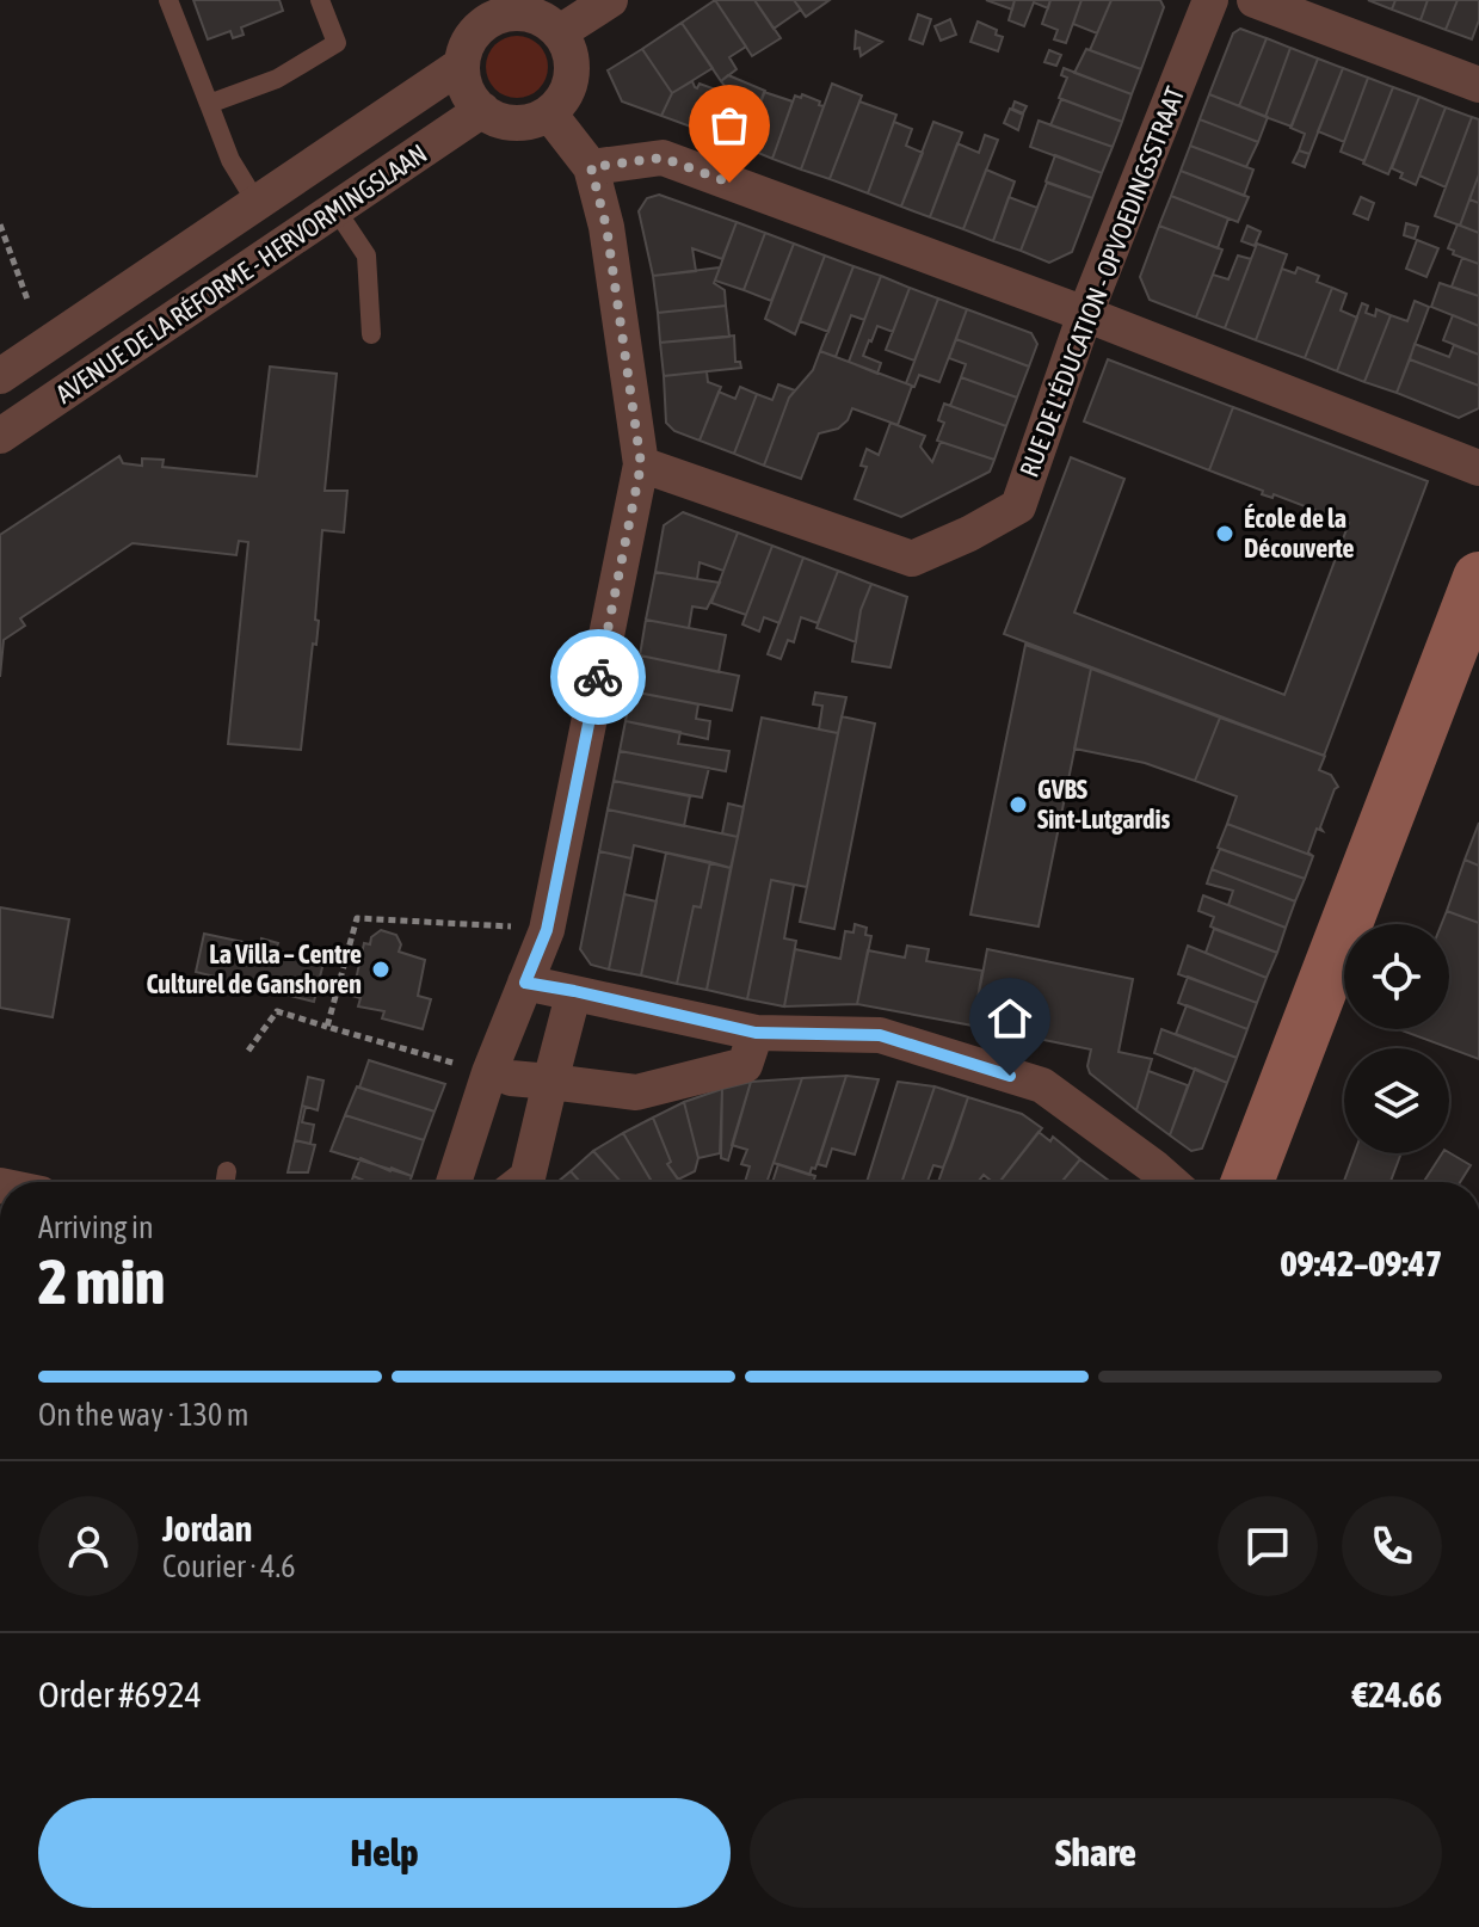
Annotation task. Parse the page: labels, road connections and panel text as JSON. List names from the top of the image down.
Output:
{
  "streets": {
    "street": ["AVENUE DE LA RÉFORME - HERVORMINGSLAAN", "RUE DE L'ÉDUCATION - OPVOEDINGSSTRAAT"]
  },
  "places": ["École de la Découverte", "GVBS Sint-Lutgardis", "La Villa – Centre Culturel de Ganshoren"],
  "page": {
    "heading": ["2 min", "Arriving in", "09:42–09:47"],
    "panel": [
      "Jordan",
      "Courier · 4.6",
      "Order #6924",
      "€24.66"
    ],
    "bar": "On the way · 130 m",
    "buttons": ["Help", "Share"]
  }
}
